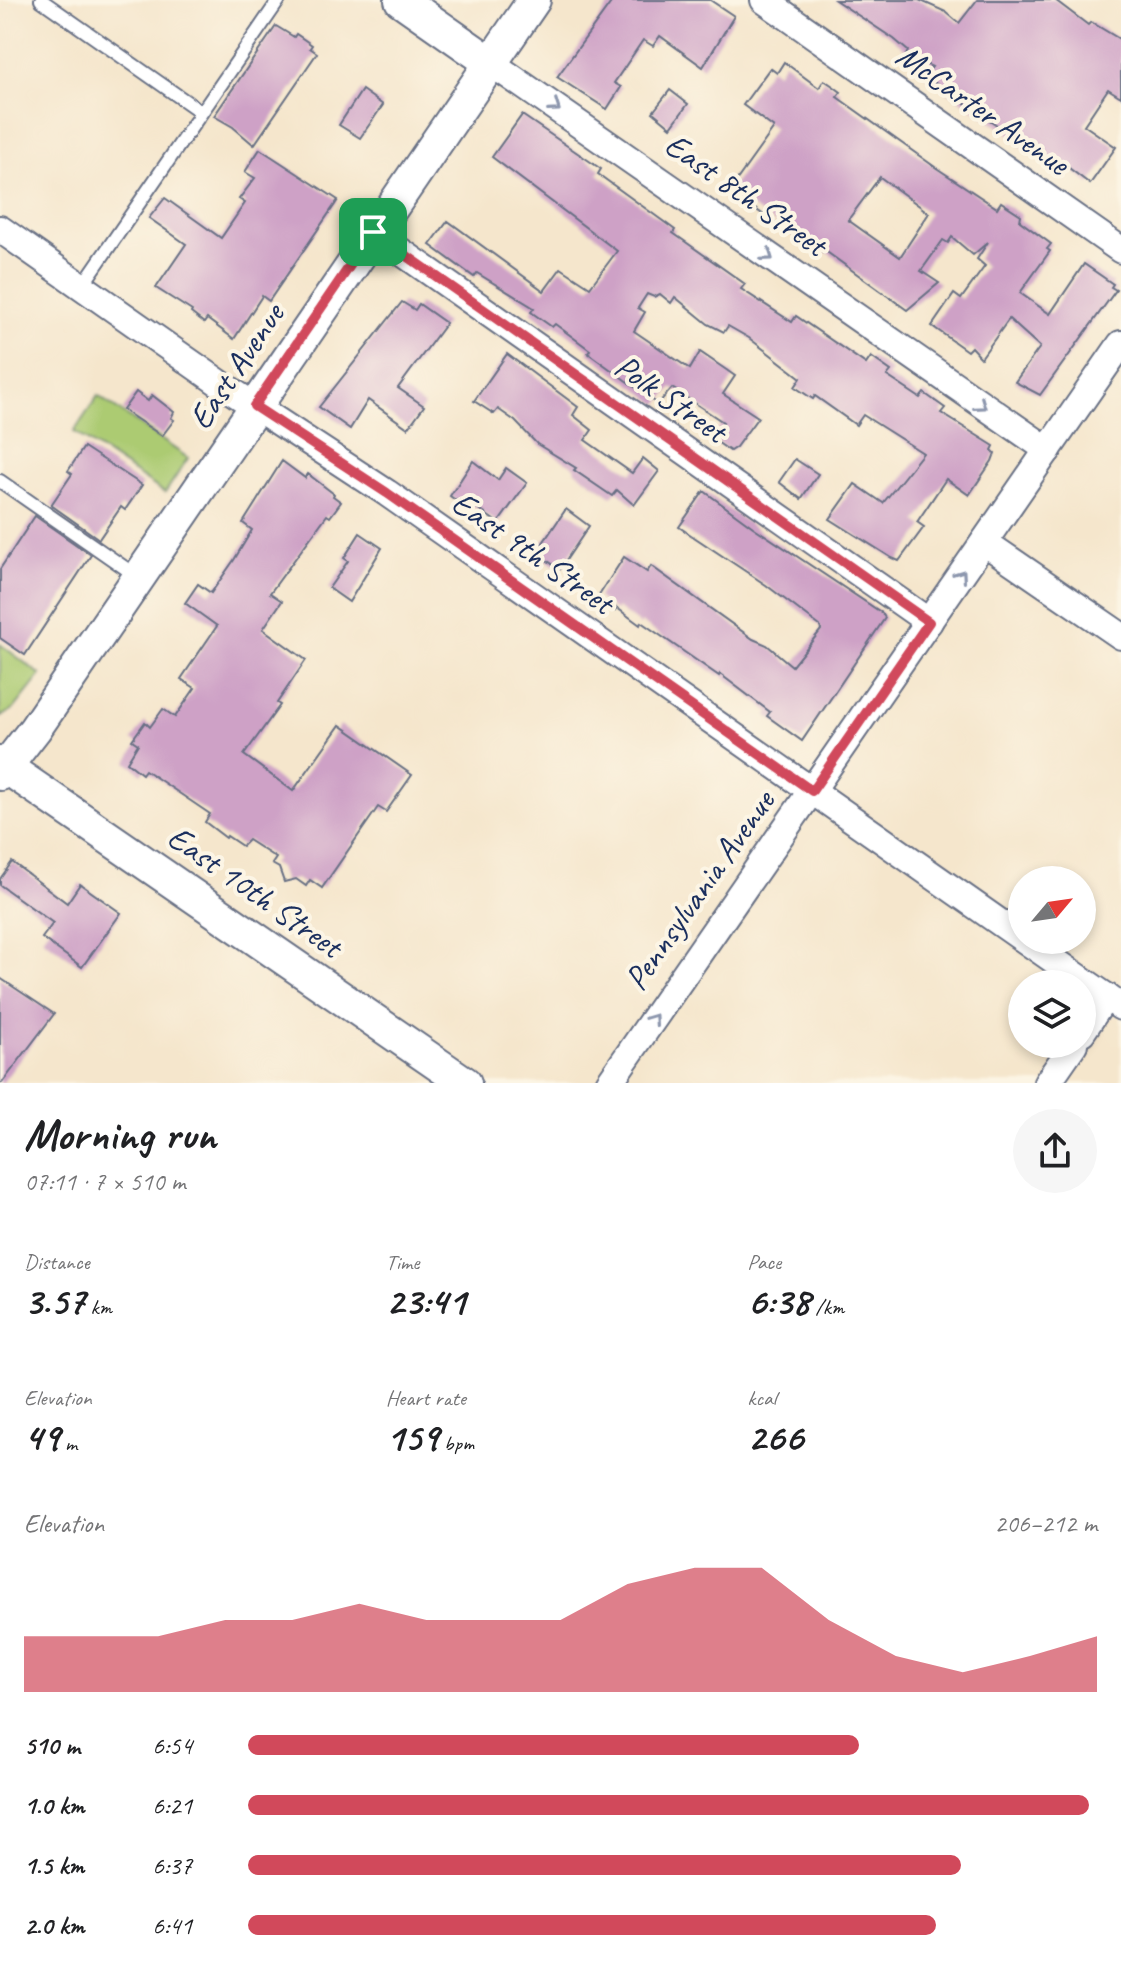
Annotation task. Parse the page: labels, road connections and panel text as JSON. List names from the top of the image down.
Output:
{
  "streets": {
    "street": [
      "McCarter Avenue",
      "East 8th Street",
      "East Avenue",
      "Polk Street",
      "East 9th Street",
      "Pennsylvania Avenue",
      "East 10th Street"
    ]
  },
  "crossings": [
    ["East 8th Street", "East Avenue"],
    ["East 8th Street", "Pennsylvania Avenue"],
    ["East Avenue", "Polk Street"],
    ["East Avenue", "East 9th Street"],
    ["East Avenue", "East 10th Street"],
    ["Polk Street", "Pennsylvania Avenue"],
    ["East 9th Street", "Pennsylvania Avenue"]
  ],
  "one_way": ["East 8th Street", "Pennsylvania Avenue"],
  "north": "top right",
  "page": {
    "heading": ["Morning run", "07:11 · 7 × 510 m"],
    "stats": [
      ["Distance", "3.57 km"],
      ["Time", "23:41"],
      ["Pace", "6:38 /km"],
      ["Elevation", "49 m"],
      ["Heart rate", "159 bpm"],
      ["kcal", "266"]
    ],
    "chart": ["Elevation", "206–212 m"],
    "list": [
      {
        "name": "510 m",
        "note": "6:54"
      },
      {
        "name": "1.0 km",
        "note": "6:21"
      },
      {
        "name": "1.5 km",
        "note": "6:37"
      },
      {
        "name": "2.0 km",
        "note": "6:41"
      }
    ]
  }
}
